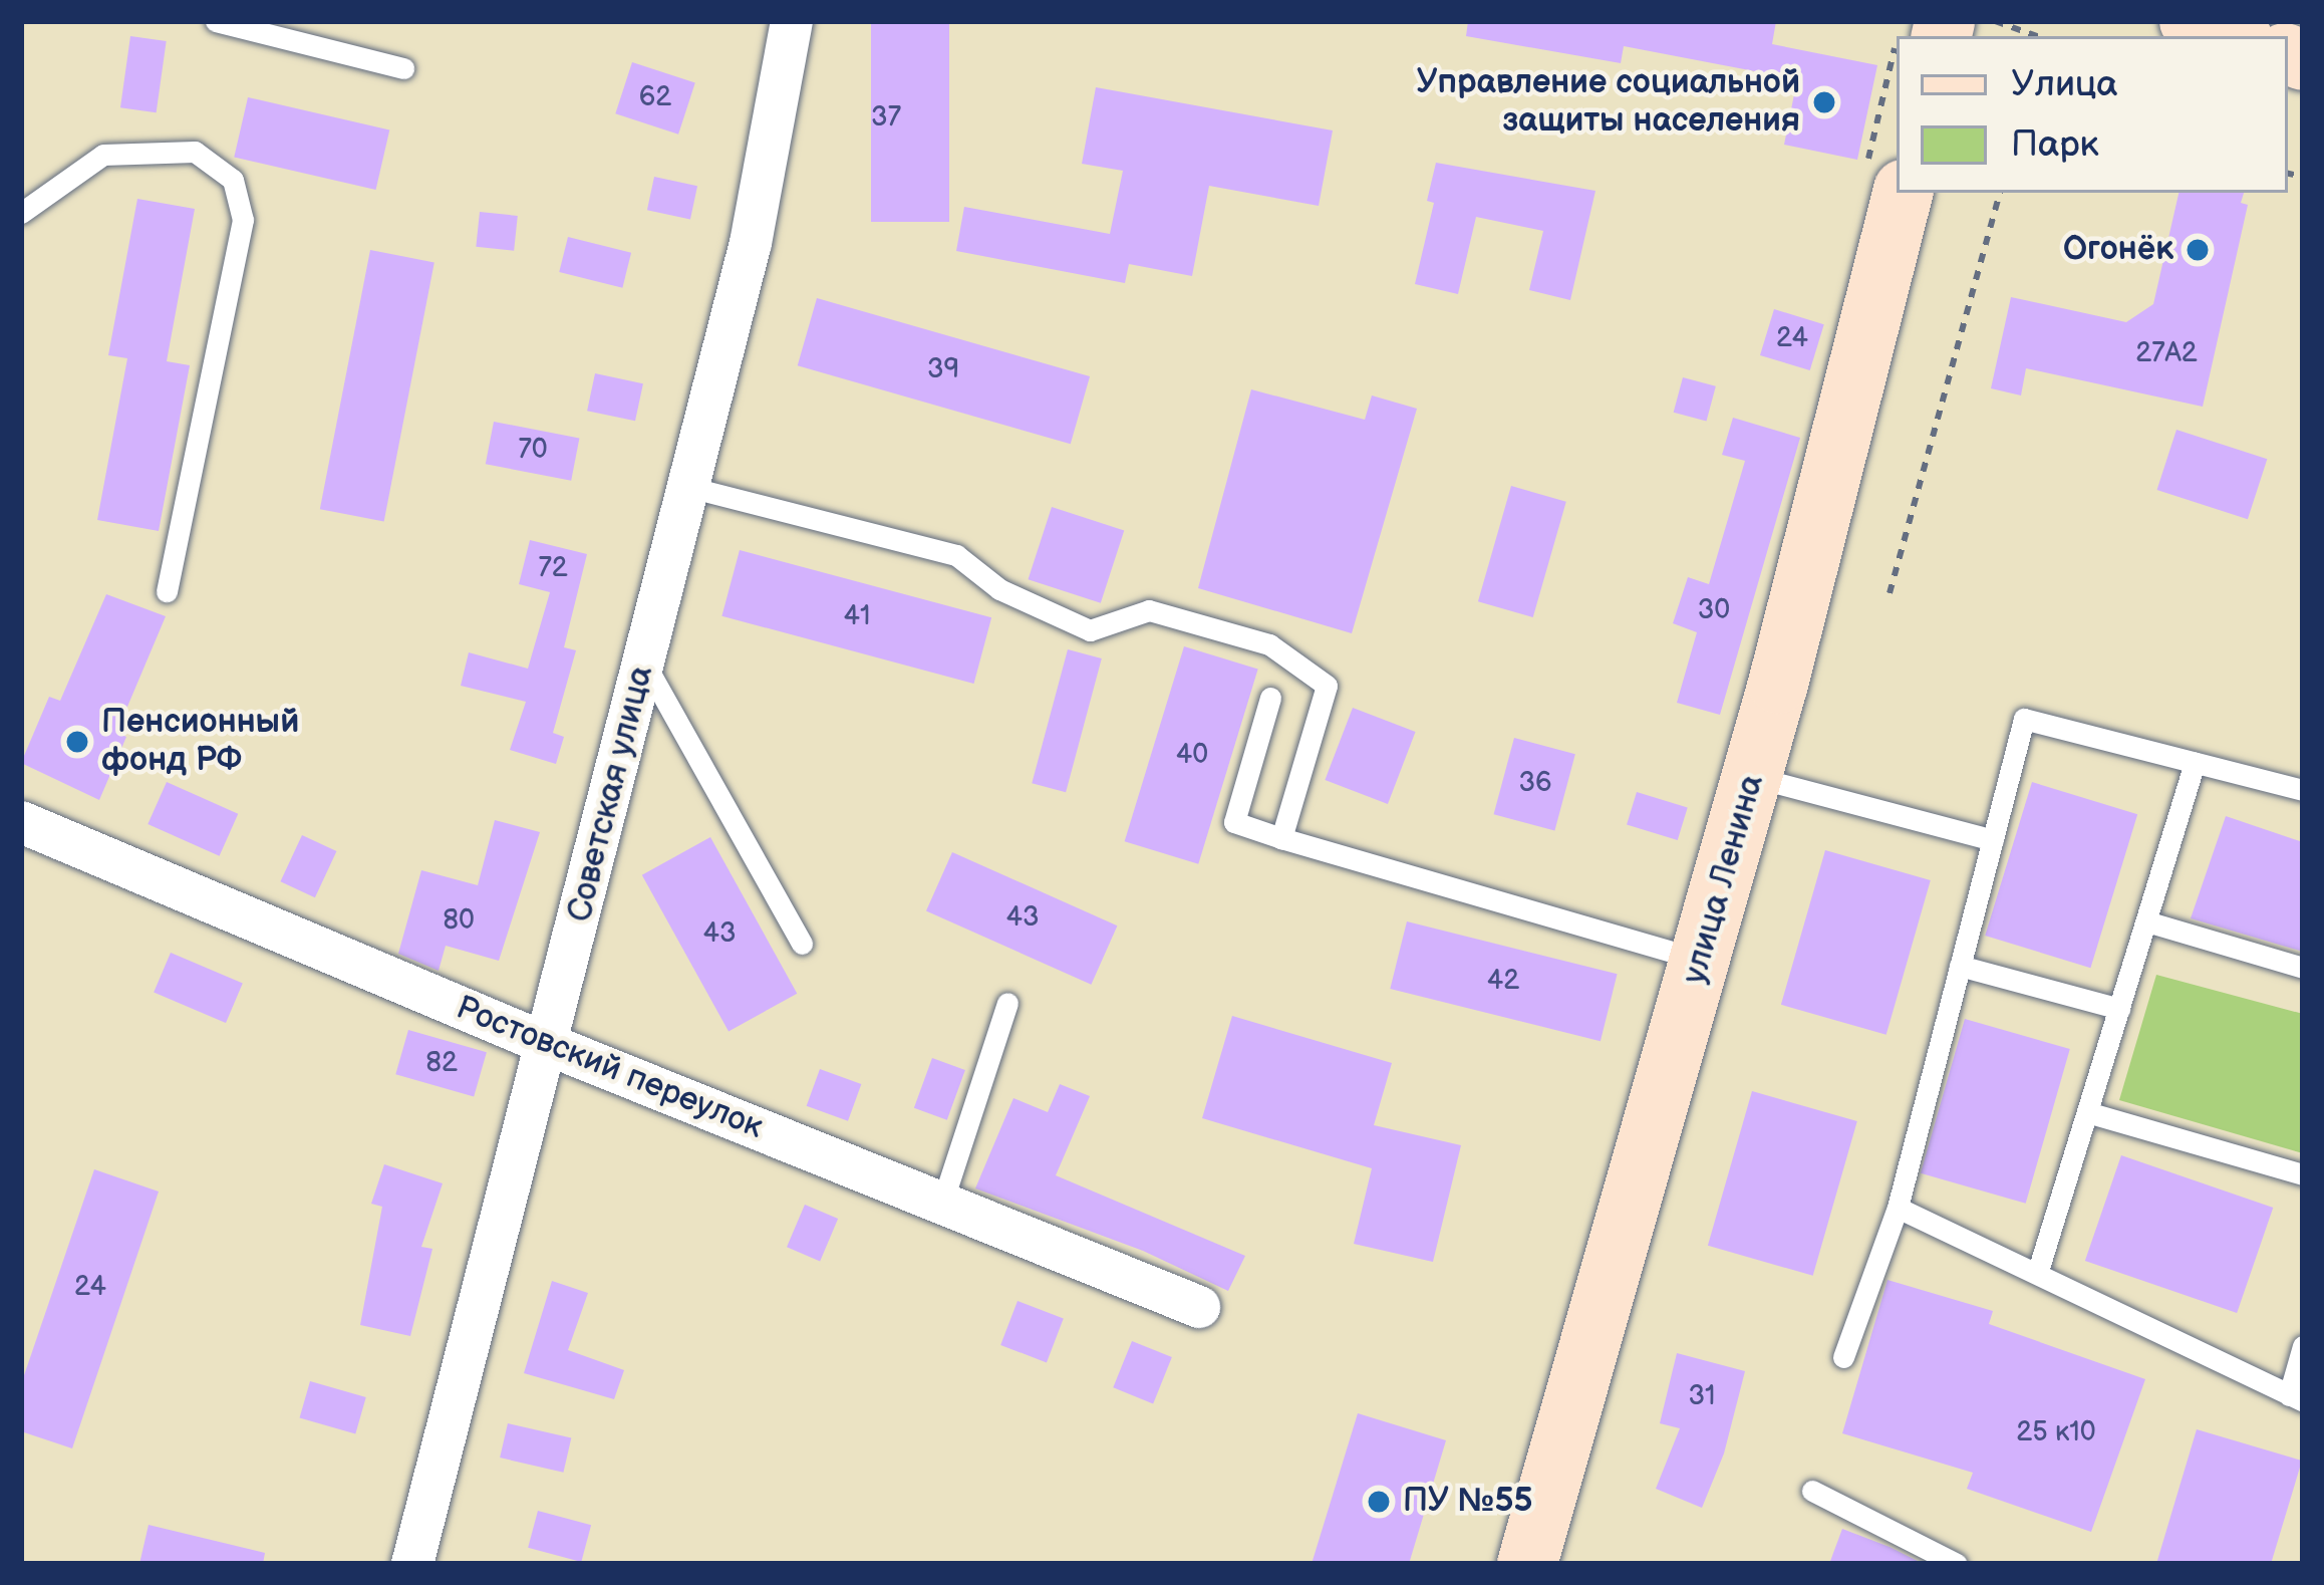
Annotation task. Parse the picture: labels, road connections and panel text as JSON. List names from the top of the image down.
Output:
{
  "streets": {
    "street": ["Советская улица", "улица Ленина", "Ростовский переулок"]
  },
  "crossings": [
    ["Советская улица", "Ростовский переулок"]
  ],
  "places": [
    "Управление социальной защиты населения",
    "Огонёк",
    "Пенсионный фонд РФ",
    "ПУ №55"
  ],
  "house_numbers": [
    "62",
    "37",
    "24",
    "27А2",
    "39",
    "70",
    "72",
    "30",
    "41",
    "40",
    "36",
    "43",
    "80",
    "43",
    "42",
    "82",
    "24",
    "31",
    "25 к10"
  ],
  "legend": ["Улица", "Парк"]
}
